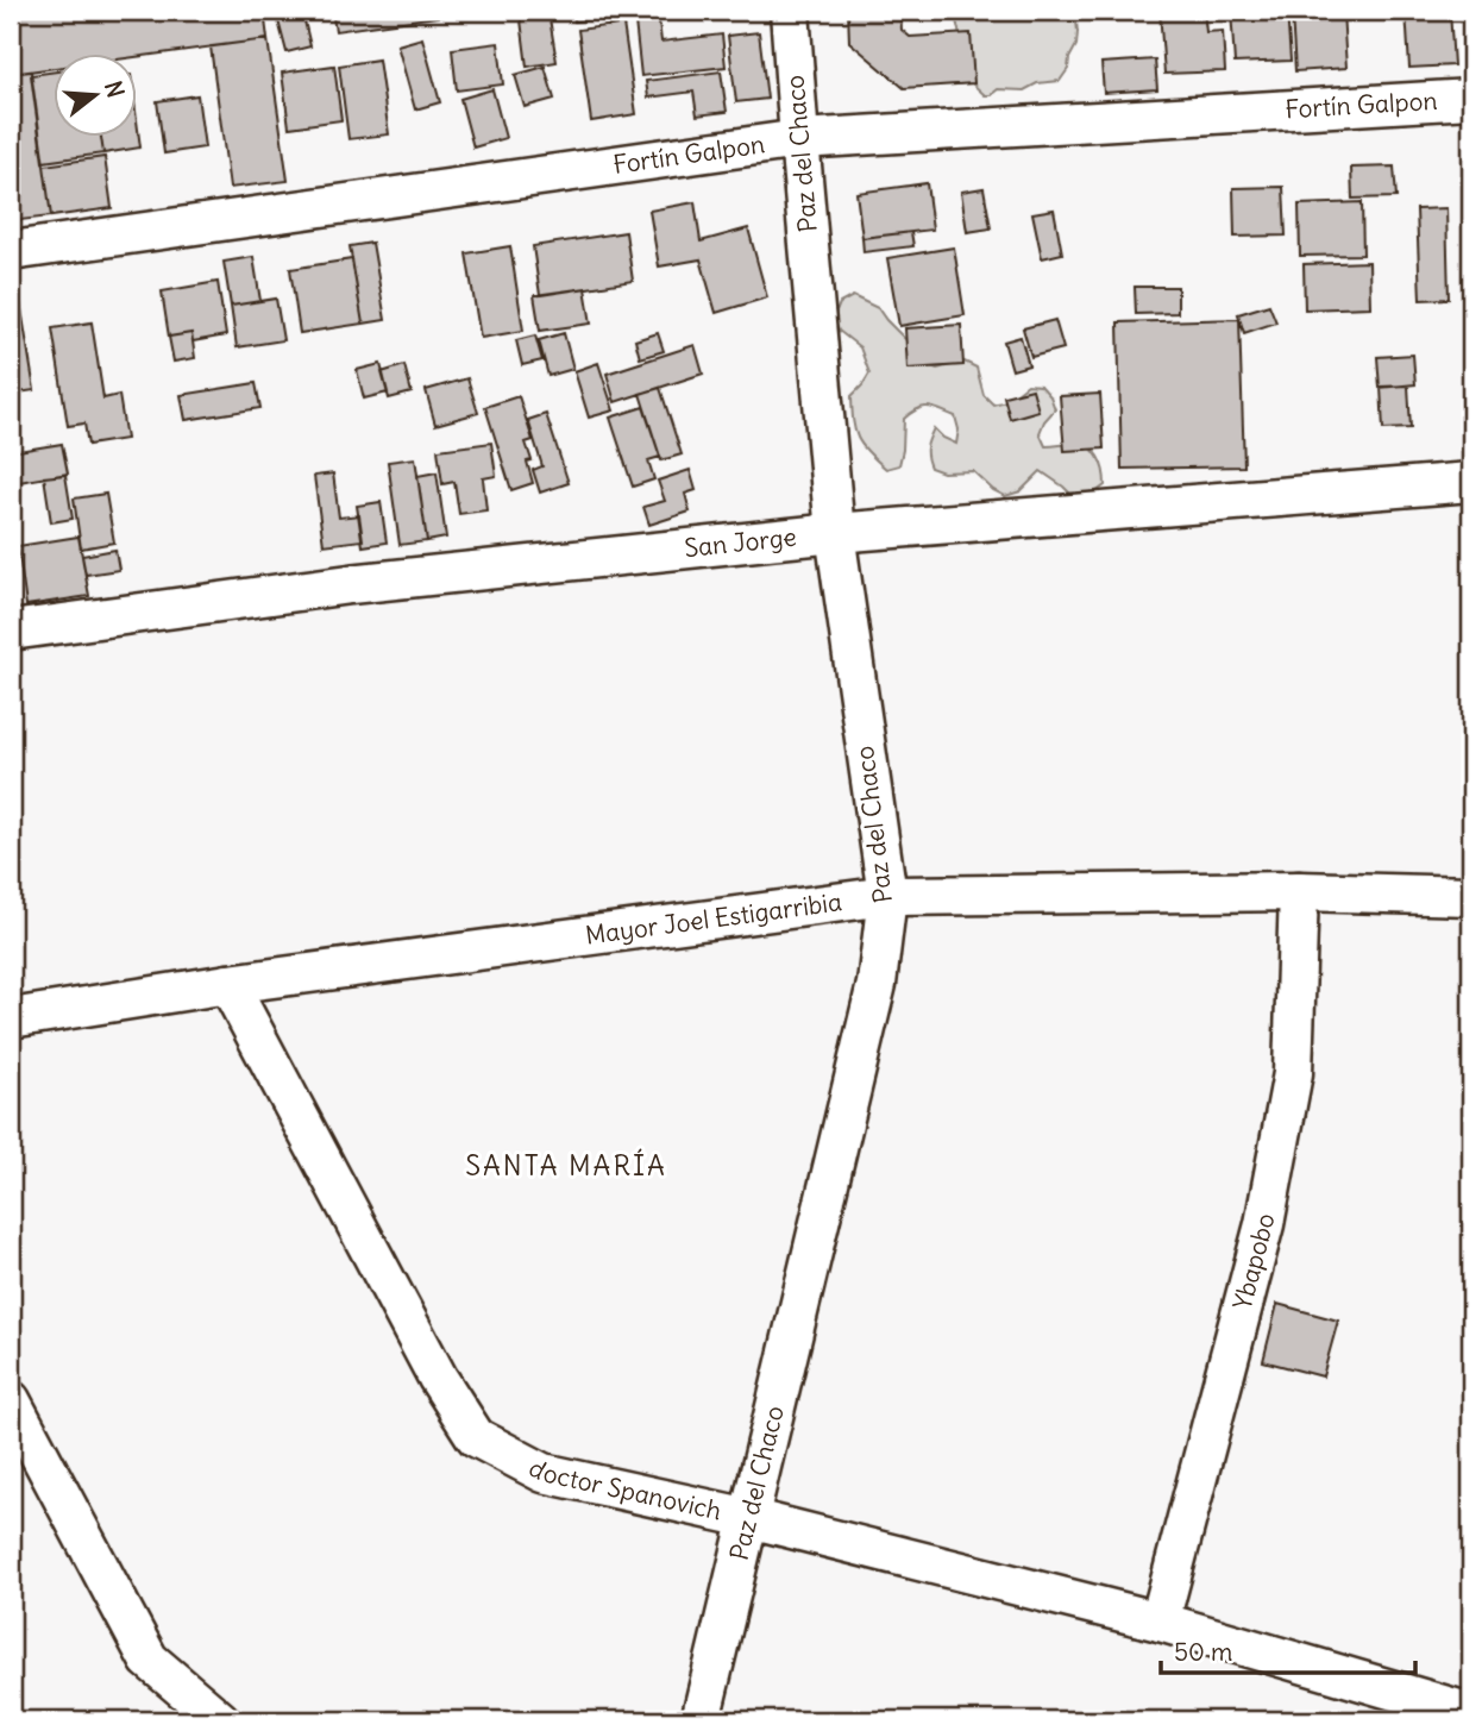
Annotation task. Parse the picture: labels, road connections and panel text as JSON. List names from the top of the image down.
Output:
{
  "streets": {
    "street": [
      "Fortín Galpon",
      "Paz del Chaco",
      "San Jorge",
      "Mayor Joel Estigarribia",
      "Ybapobo",
      "doctor Spanovich"
    ]
  },
  "crossings": [
    ["Fortín Galpon", "Paz del Chaco"],
    ["Paz del Chaco", "San Jorge"],
    ["Paz del Chaco", "Mayor Joel Estigarribia"],
    ["Paz del Chaco", "doctor Spanovich"],
    ["Mayor Joel Estigarribia", "Ybapobo"],
    ["Mayor Joel Estigarribia", "doctor Spanovich"],
    ["Ybapobo", "doctor Spanovich"]
  ],
  "districts": ["SANTA MARÍA"],
  "scale_bar": "50 m",
  "north": "right"
}
